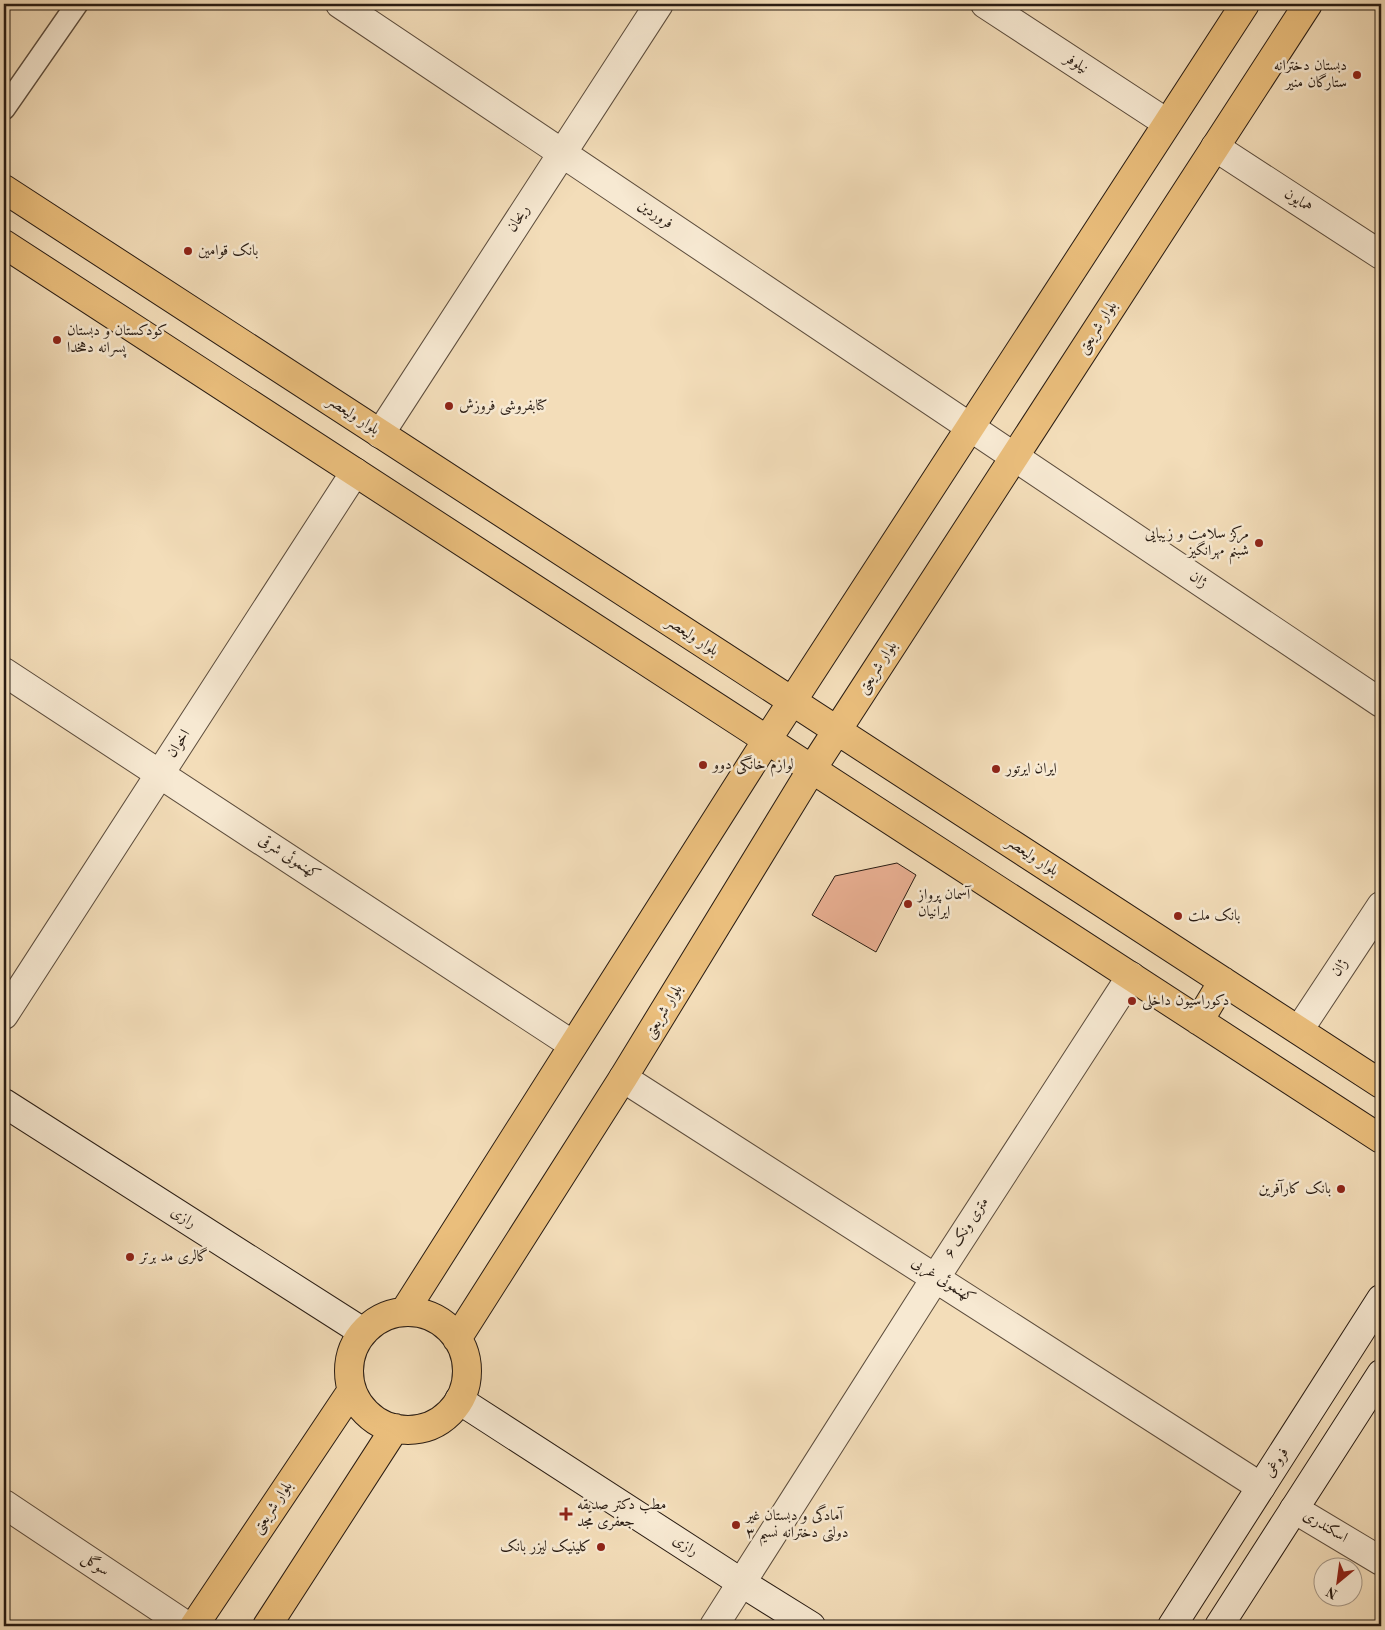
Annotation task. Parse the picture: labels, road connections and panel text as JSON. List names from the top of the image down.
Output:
{
  "streets": {
    "main road": ["بلوار شریعتى", "بلوار ولیعصر"],
    "street": [
      "نیلوفر",
      "همایون",
      "فروردین",
      "ریحان",
      "ژان",
      "اخوان",
      "کهنموئی شرقی",
      "رازی",
      "۶ متری ونک",
      "کهنموئی غربی",
      "فروغى",
      "اسکندری",
      "سوگل"
    ]
  },
  "crossings": [
    ["همایون", "بلوار شریعتى"],
    ["فروردین", "ریحان"],
    ["فروردین", "بلوار شریعتى"],
    ["فروردین", "ژان"],
    ["ریحان", "بلوار ولیعصر"],
    ["بلوار شریعتى", "بلوار ولیعصر"],
    ["بلوار شریعتى", "ژان"],
    ["بلوار شریعتى", "رازی"],
    ["بلوار شریعتى", "کهنموئی غربی"],
    ["بلوار ولیعصر", "ژان"],
    ["اخوان", "کهنموئی شرقی"],
    ["رازی", "۶ متری ونک"],
    ["۶ متری ونک", "کهنموئی غربی"],
    ["کهنموئی غربی", "فروغى"]
  ],
  "places": {
    "other": [
      "دبستان دخترانه ستارگان منیر",
      "بانک قوامین",
      "کودکستان و دبستان پسرانه دهخدا",
      "کتابفروشی فروزش",
      "مرکز سلامت و زیبایی شبنم مهرانگیز",
      "لوازم خانگی دوو",
      "ایران ایرتور",
      "آسمان پرواز ایرانیان",
      "بانک ملت",
      "دکوراسیون داخلی",
      "بانک کارآفرین",
      "گالری مد برتر",
      "آمادگی و دبستان غیر دولتی دخترانه نسیم ۳",
      "کلینیک لیزر بانک"
    ],
    "health": ["مطب دکتر صدیقه جعفری مجد"]
  },
  "north": "bottom left"
}
